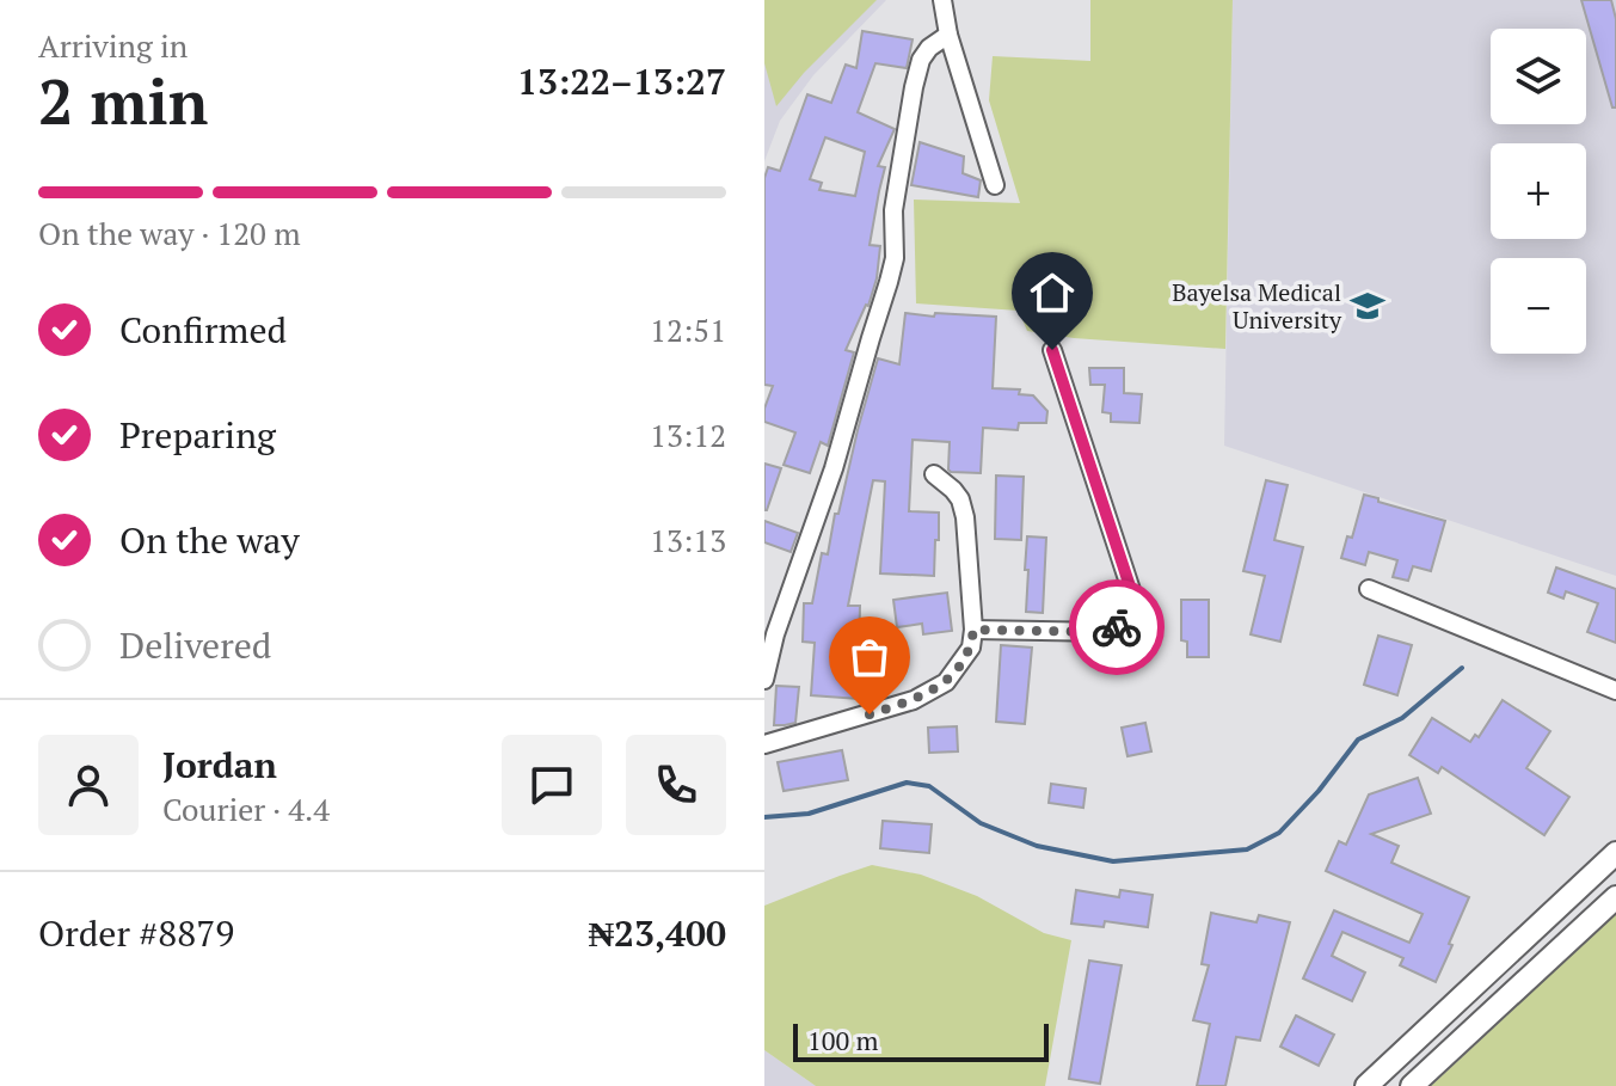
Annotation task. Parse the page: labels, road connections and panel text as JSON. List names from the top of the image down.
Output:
{
  "places": {
    "school or university": ["Bayelsa Medical University"]
  },
  "scale_bar": "100 m",
  "page": {
    "heading": ["2 min", "Arriving in", "13:22–13:27"],
    "panel": [
      "Jordan",
      "Courier · 4.4",
      "Order #8879",
      "₦23,400"
    ],
    "map_buttons": ["+", "−"],
    "bar": "On the way · 120 m",
    "list": [
      ["Confirmed", "12:51"],
      ["Preparing", "13:12"],
      ["On the way", "13:13"],
      "Delivered"
    ],
    "scale": "100 m"
  }
}
